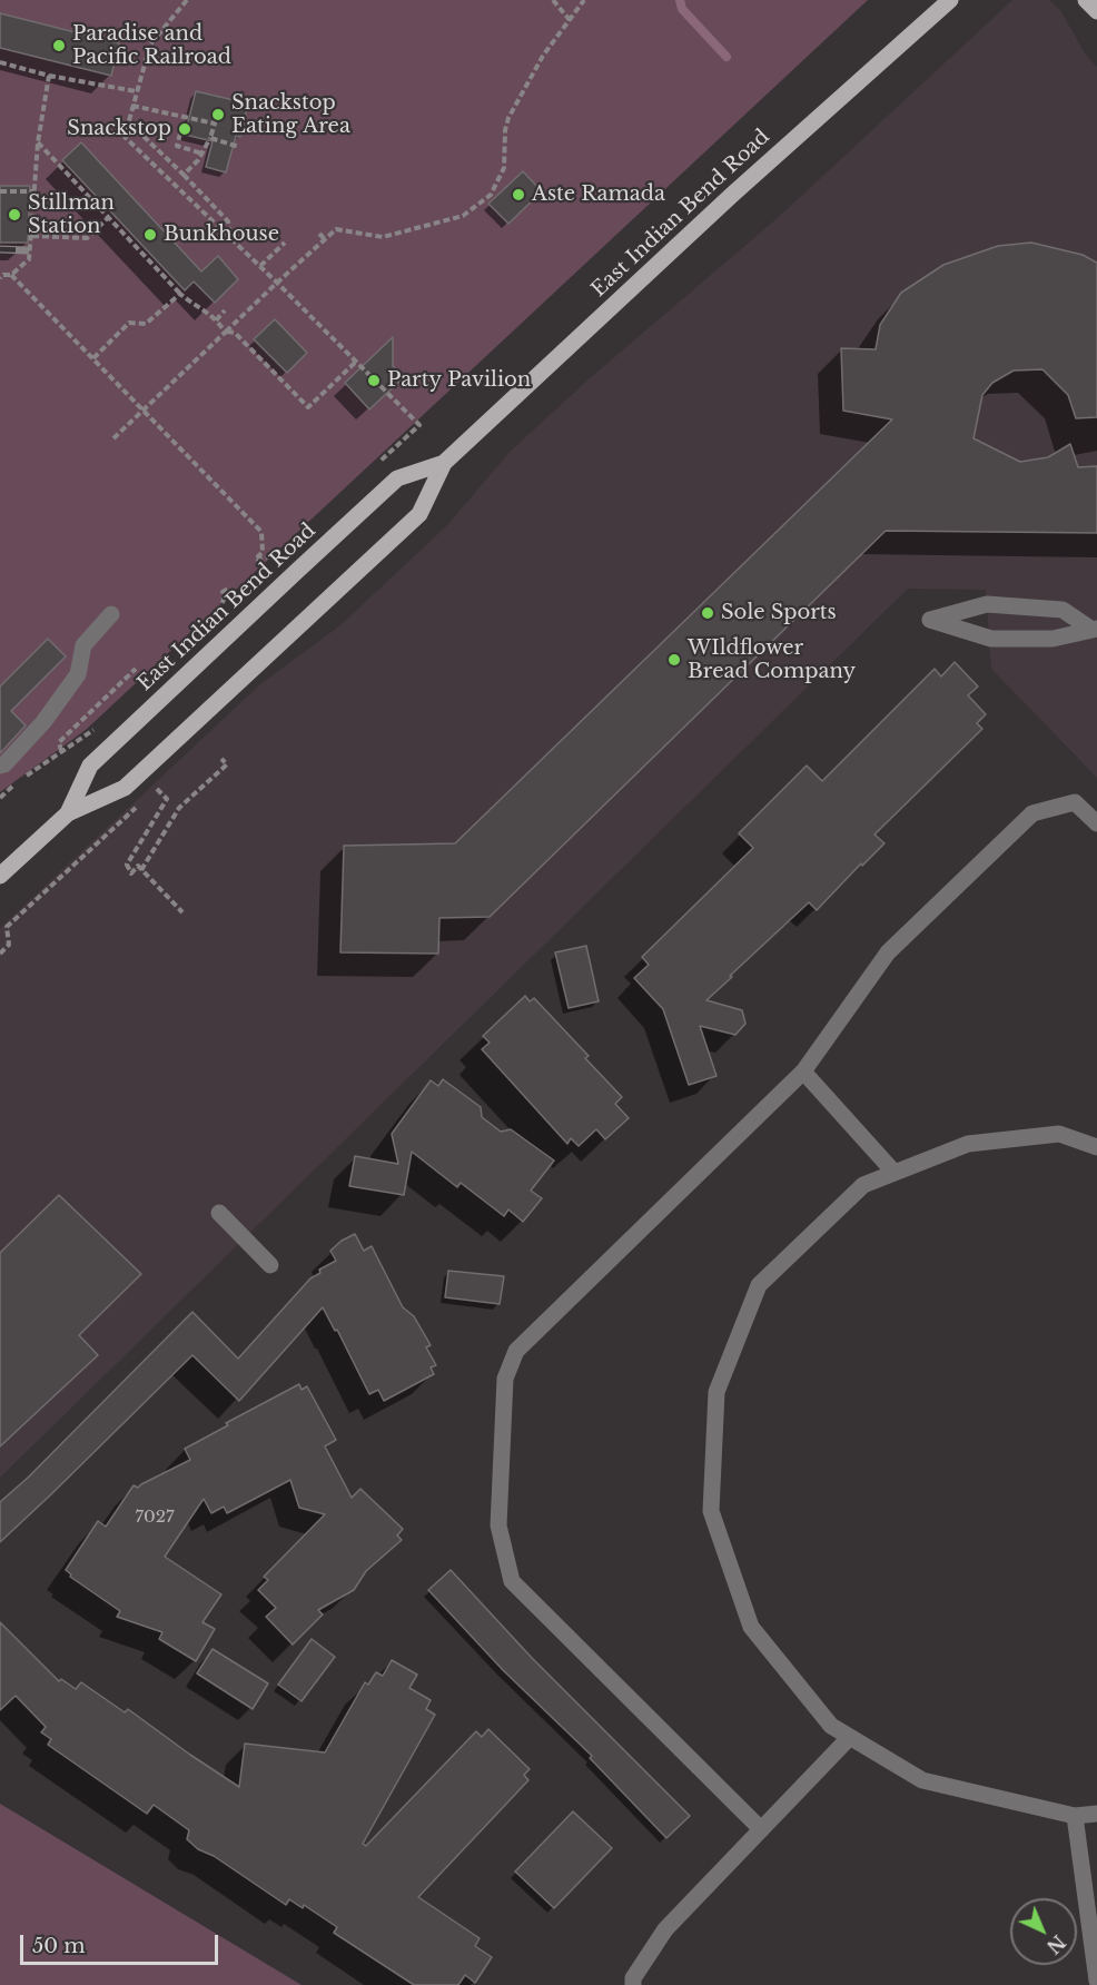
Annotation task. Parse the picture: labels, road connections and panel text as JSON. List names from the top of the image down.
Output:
{
  "streets": {
    "main road": ["East Indian Bend Road"]
  },
  "places": [
    "Paradise and Pacific Railroad",
    "Snackstop Eating Area",
    "Snackstop",
    "Aste Ramada",
    "Stillman Station",
    "Bunkhouse",
    "Party Pavilion",
    "Sole Sports",
    "WIldflower Bread Company"
  ],
  "house_numbers": ["7027"],
  "scale_bar": "50 m",
  "north": "bottom right"
}
